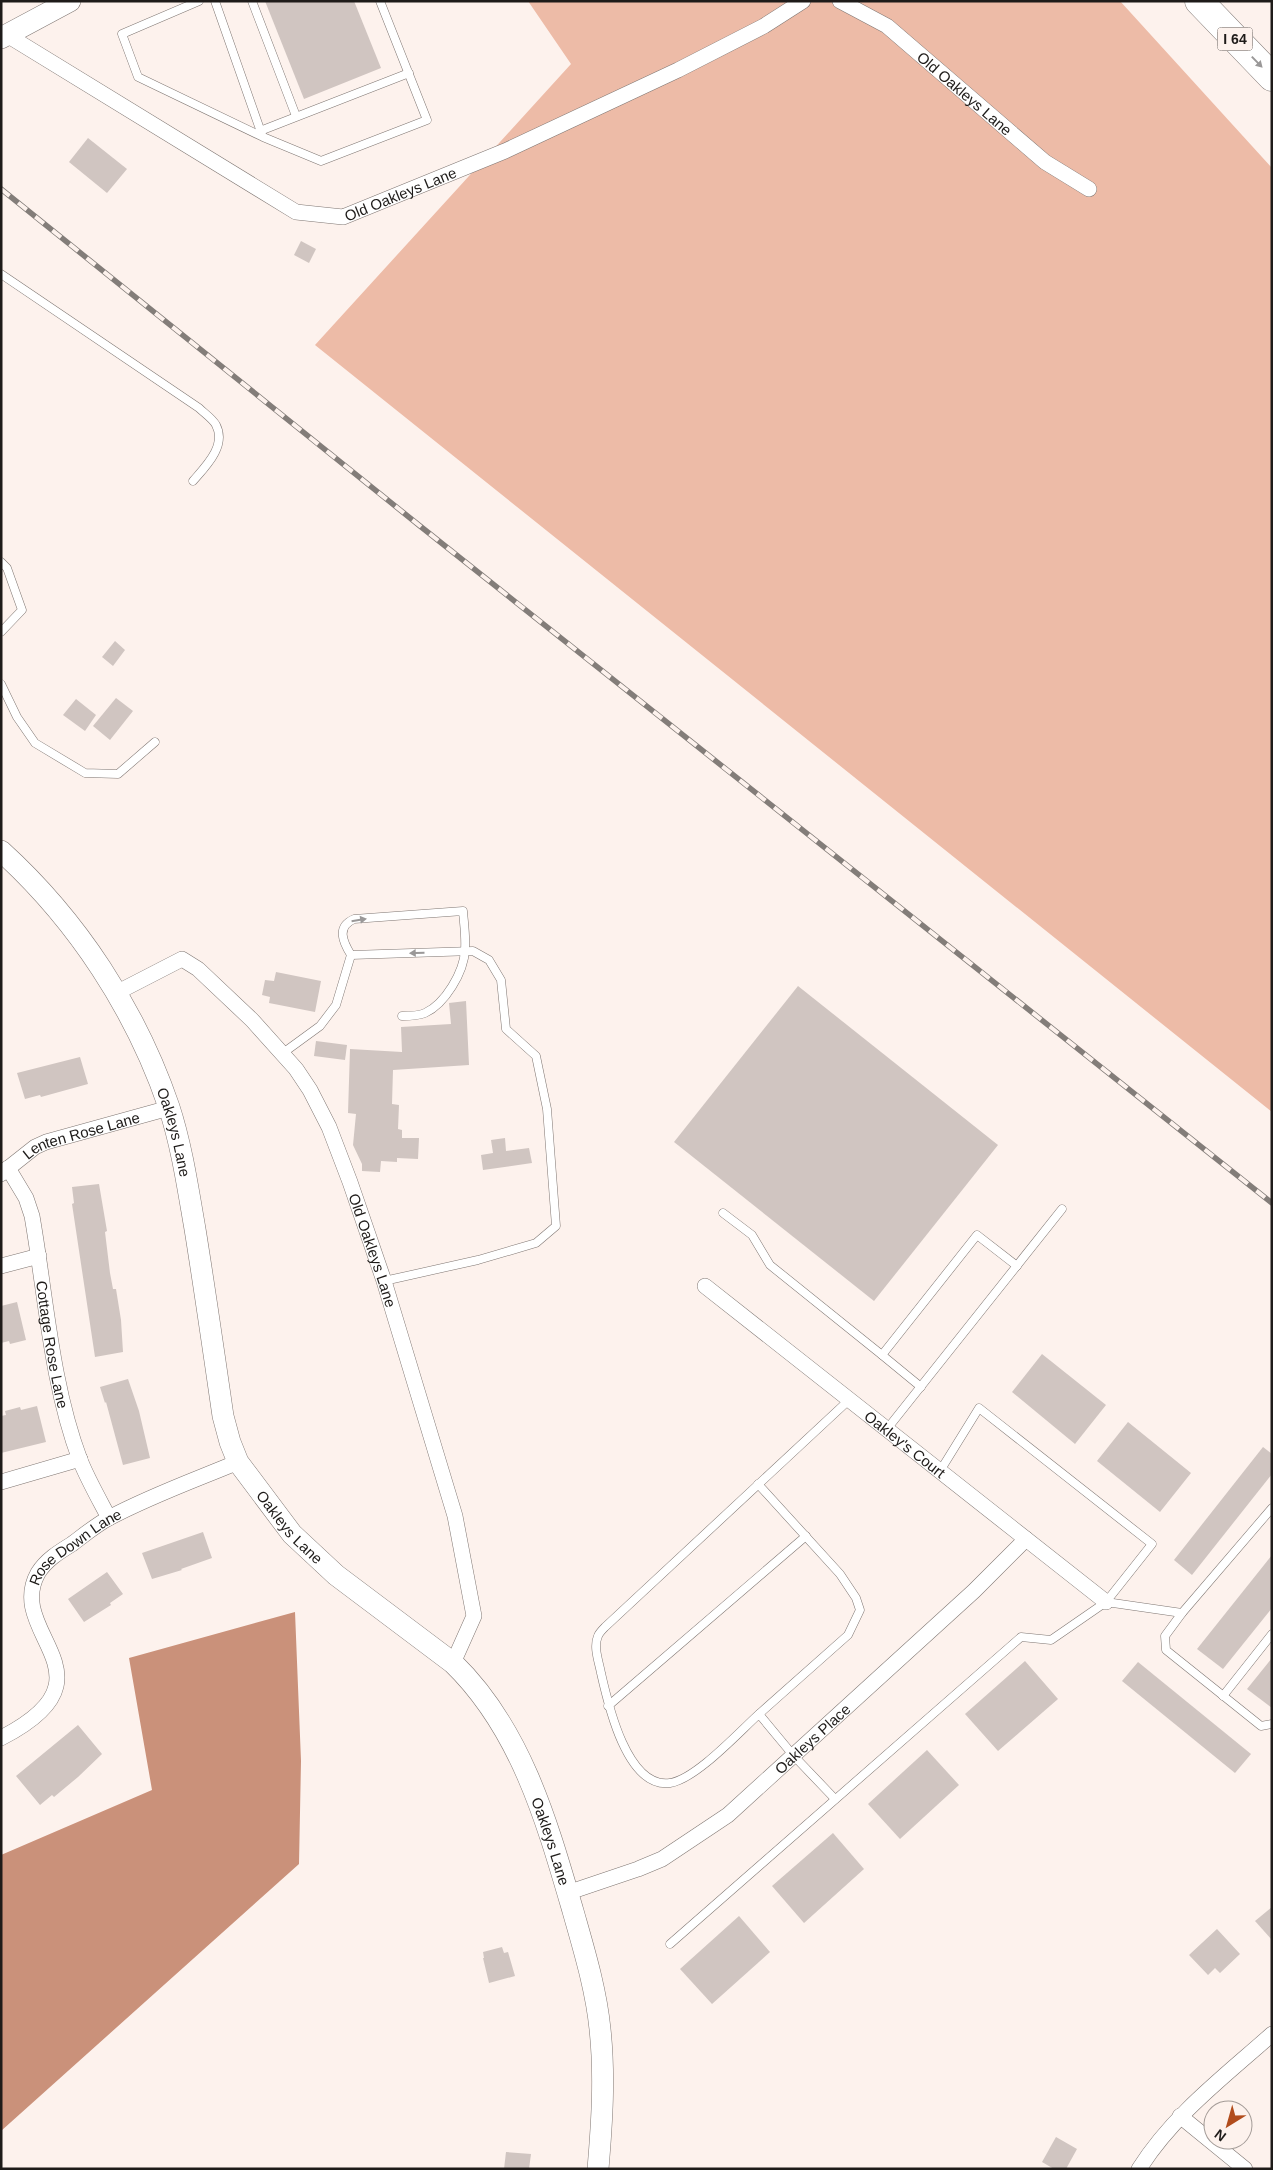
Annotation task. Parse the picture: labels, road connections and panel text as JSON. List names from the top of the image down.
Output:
{
  "streets": {
    "highway": ["I 64"],
    "street": [
      "Old Oakleys Lane",
      "Oakleys Lane",
      "Lenten Rose Lane",
      "Cottage Rose Lane",
      "Oakley's Court",
      "Rose Down Lane",
      "Oakleys Place"
    ]
  },
  "crossings": [
    ["Old Oakleys Lane", "Oakleys Lane"],
    ["Oakleys Lane", "Lenten Rose Lane"],
    ["Oakleys Lane", "Rose Down Lane"],
    ["Oakleys Lane", "Oakleys Place"],
    ["Lenten Rose Lane", "Cottage Rose Lane"],
    ["Cottage Rose Lane", "Rose Down Lane"],
    ["Oakley's Court", "Oakleys Place"]
  ],
  "north": "bottom left"
}
